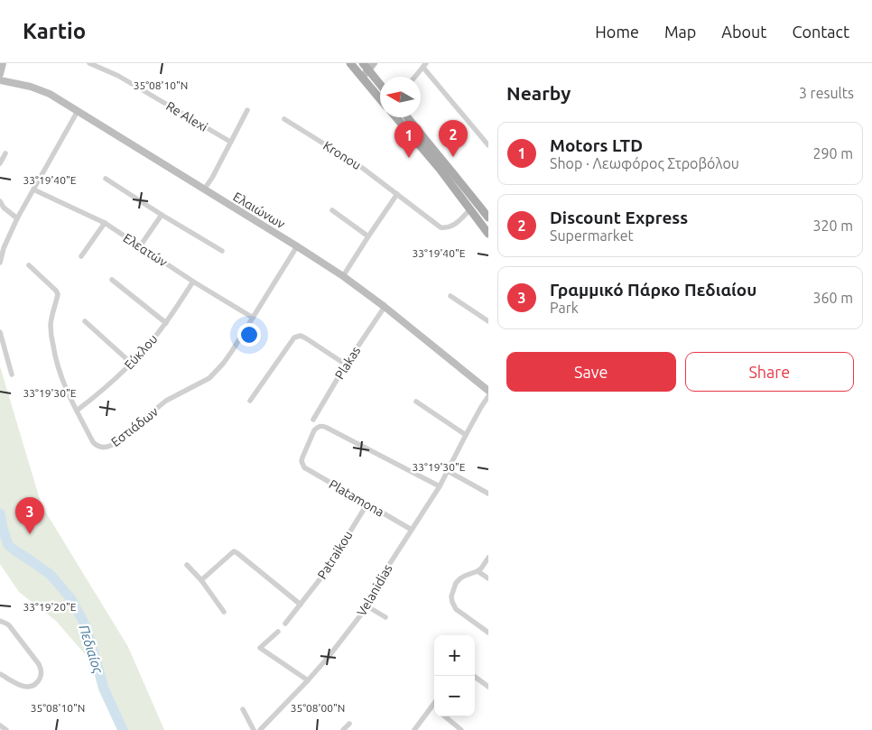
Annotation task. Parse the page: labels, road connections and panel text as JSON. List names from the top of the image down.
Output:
{
  "streets": {
    "main road": ["Ελαιώνων"],
    "street": [
      "Re Alexi",
      "Kronou",
      "Ελεατών",
      "Εύκλου",
      "Plakas",
      "Εστιάδων",
      "Platamona",
      "Patraikou",
      "Velanidias"
    ]
  },
  "crossings": [
    ["Ελαιώνων", "Plakas"],
    ["Ελαιώνων", "Εστιάδων"],
    ["Ελεατών", "Εύκλου"],
    ["Ελεατών", "Εστιάδων"],
    ["Εύκλου", "Εστιάδων"],
    ["Platamona", "Patraikou"],
    ["Platamona", "Velanidias"]
  ],
  "water": ["Πεδιαίος"],
  "north": "left",
  "page": {
    "header": "Kartio",
    "nav": [
      "Home",
      "Map",
      "About",
      "Contact"
    ],
    "heading": ["Nearby", "3 results"],
    "pins": ["2", "1", "3"],
    "list": [
      {
        "mark": "1",
        "name": "Motors LTD",
        "note": "Shop · Λεωφόρος Στροβόλου",
        "value": "290 m"
      },
      {
        "mark": "2",
        "name": "Discount Express",
        "note": "Supermarket",
        "value": "320 m"
      },
      {
        "mark": "3",
        "name": "Γραμμικό Πάρκο Πεδιαίου",
        "note": "Park",
        "value": "360 m"
      }
    ],
    "buttons": ["Save", "Share"],
    "map_buttons": ["+", "−"]
  },
  "coordinates": [
    "35°08'10\"N",
    "33°19'40\"E",
    "33°19'30\"E",
    "33°19'20\"E",
    "35°08'00\"N"
  ]
}
